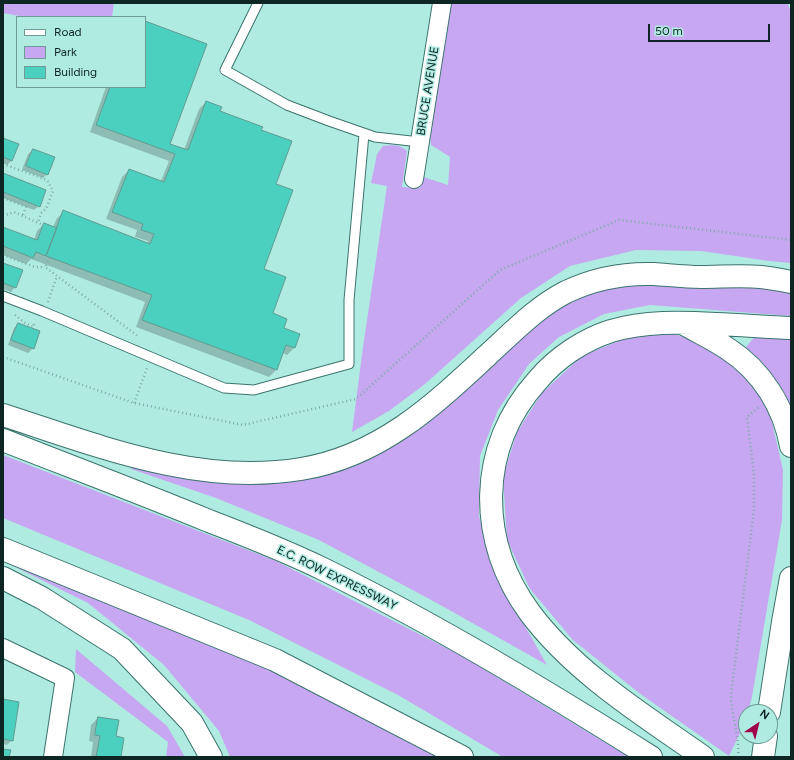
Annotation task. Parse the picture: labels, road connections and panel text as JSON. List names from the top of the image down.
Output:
{
  "streets": {
    "main road": ["E.C. ROW EXPRESSWAY"],
    "street": ["BRUCE AVENUE"]
  },
  "legend": ["Road", "Park", "Building"],
  "scale_bar": "50 m",
  "north": "top right"
}
